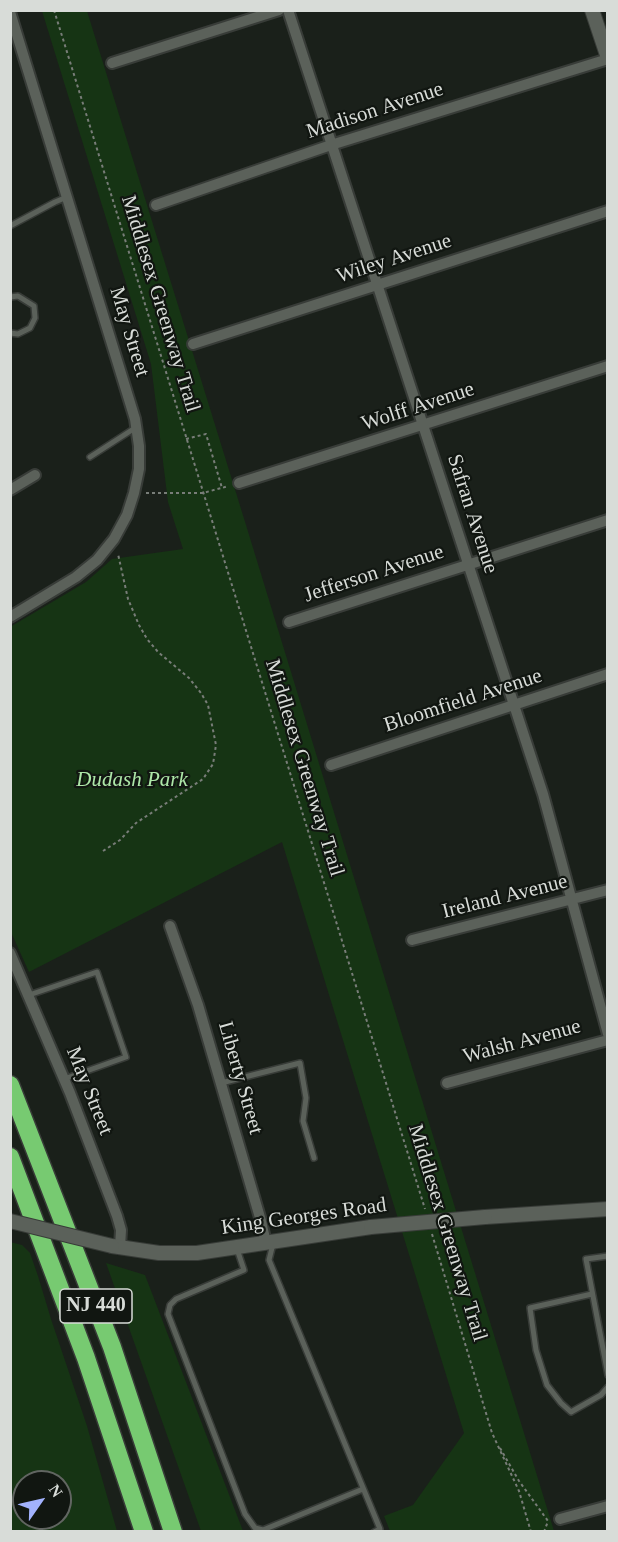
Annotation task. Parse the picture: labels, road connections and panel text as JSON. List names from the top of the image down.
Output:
{
  "streets": {
    "highway": ["NJ 440"],
    "street": [
      "Madison Avenue",
      "Wiley Avenue",
      "May Street",
      "Wolff Avenue",
      "Safran Avenue",
      "Jefferson Avenue",
      "Bloomfield Avenue",
      "Ireland Avenue",
      "Walsh Avenue",
      "Liberty Street",
      "King Georges Road"
    ],
    "path": ["Middlesex Greenway Trail"]
  },
  "crossings": [
    ["Madison Avenue", "Safran Avenue"],
    ["Wiley Avenue", "Safran Avenue"],
    ["May Street", "King Georges Road"],
    ["Wolff Avenue", "Safran Avenue"],
    ["Safran Avenue", "Jefferson Avenue"],
    ["Safran Avenue", "Bloomfield Avenue"],
    ["Safran Avenue", "Ireland Avenue"],
    ["Liberty Street", "King Georges Road"]
  ],
  "parks": ["Dudash Park"],
  "north": "top right"
}
